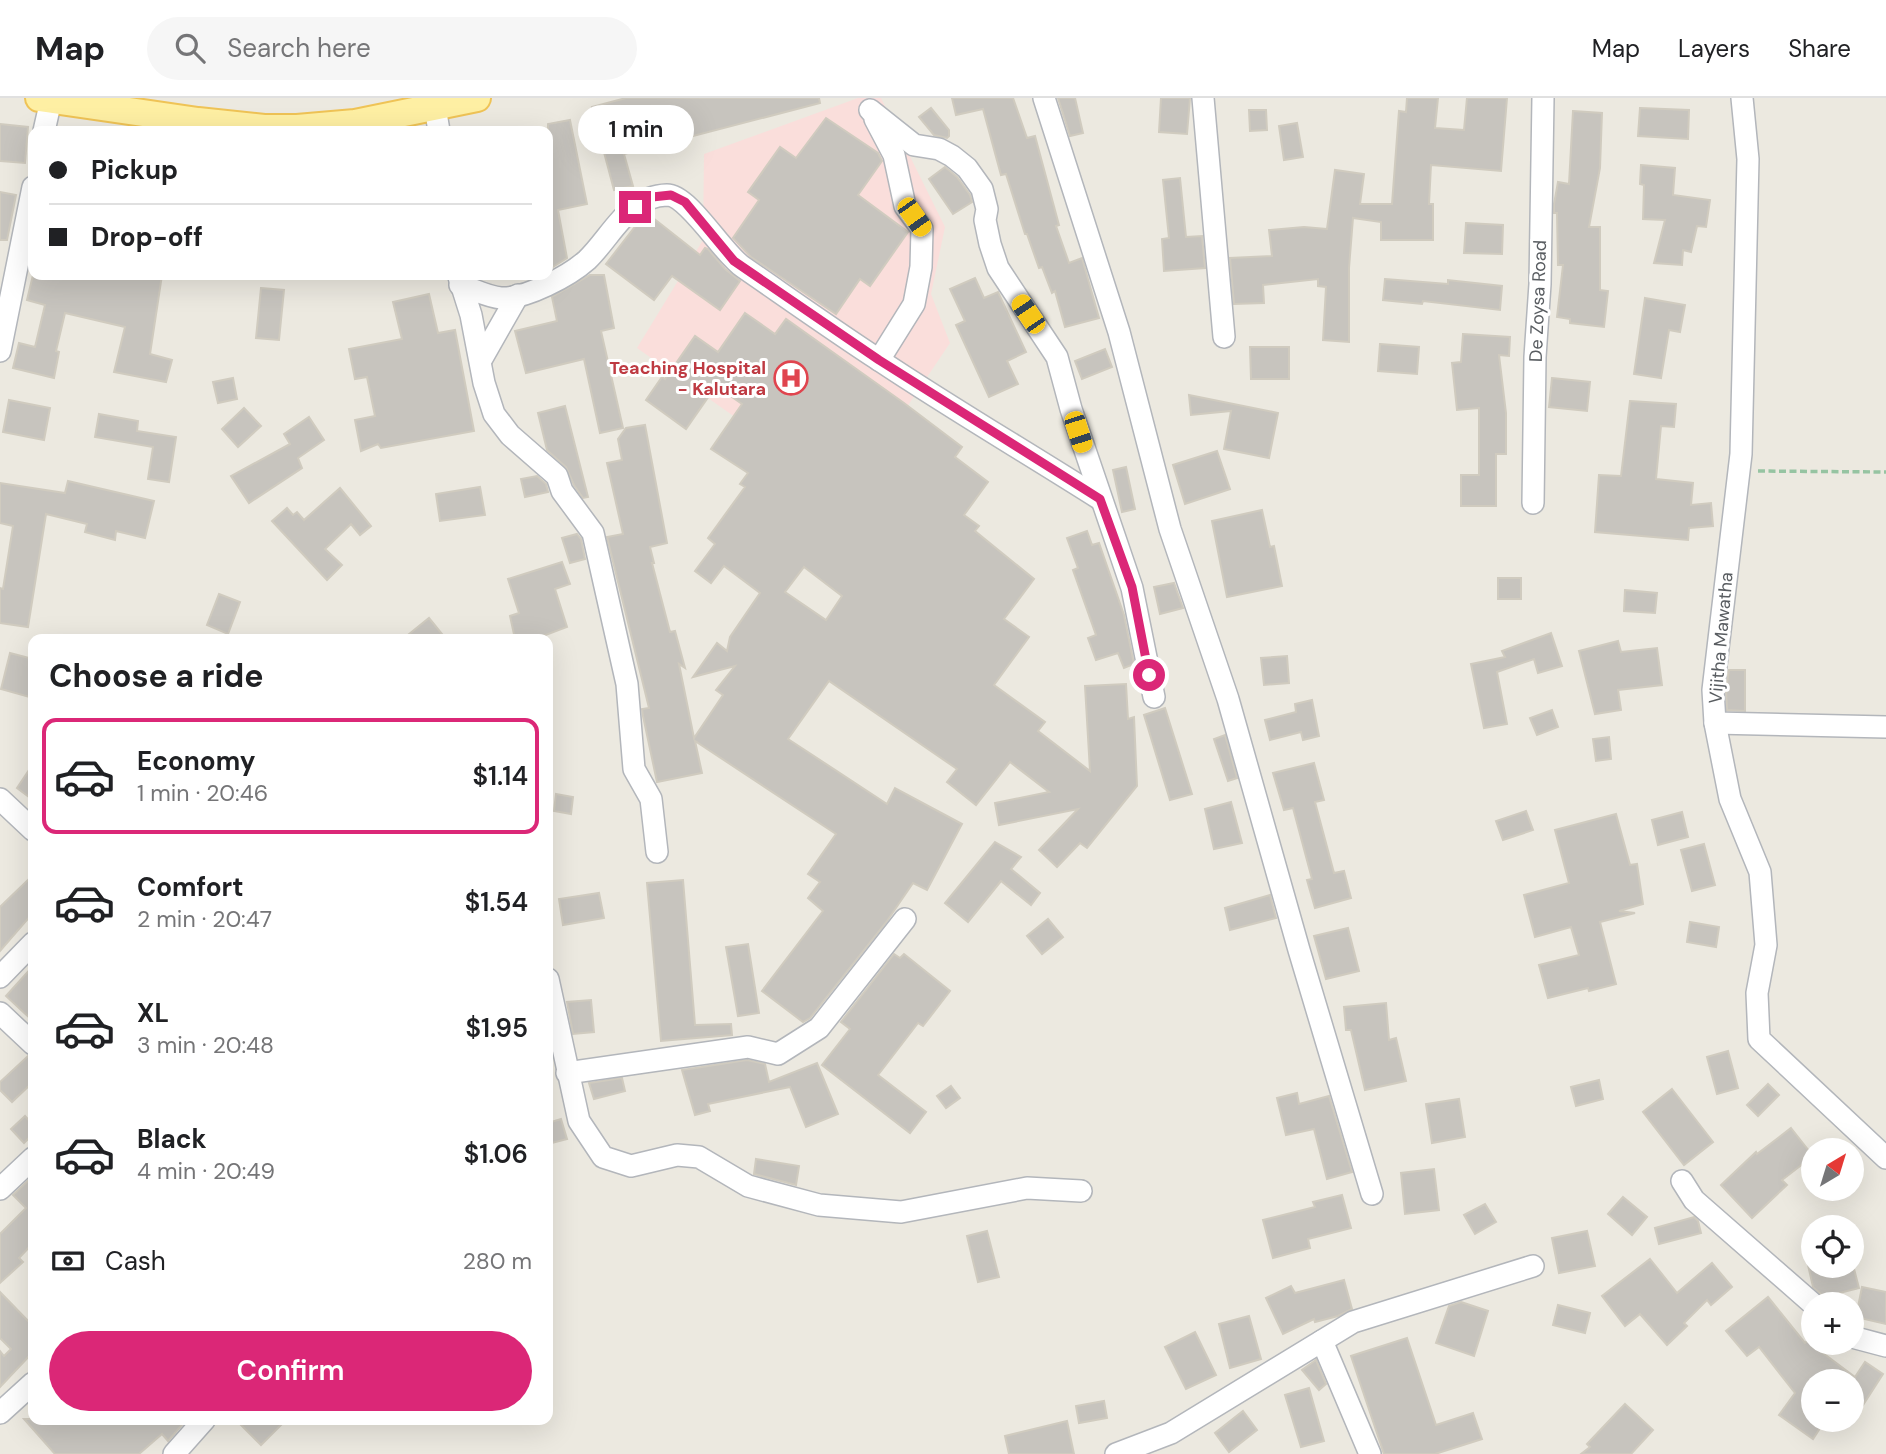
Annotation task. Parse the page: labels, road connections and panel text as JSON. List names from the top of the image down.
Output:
{
  "streets": {
    "street": ["De Zoysa Road", "Vijitha Mawatha"]
  },
  "places": {
    "hospital": ["Teaching Hospital - Kalutara"]
  },
  "north": "top right",
  "page": {
    "header": "Map",
    "search": "Search here",
    "nav": ["Map", "Layers", "Share"],
    "bubble": "1 min",
    "banner": ["Pickup", "Drop-off"],
    "heading": "Choose a ride",
    "list": [
      {
        "name": "Economy",
        "note": "1 min · 20:46",
        "value": "$1.14"
      },
      {
        "name": "Comfort",
        "note": "2 min · 20:47",
        "value": "$1.54"
      },
      {
        "name": "XL",
        "note": "3 min · 20:48",
        "value": "$1.95"
      },
      {
        "name": "Black",
        "note": "4 min · 20:49",
        "value": "$1.06"
      }
    ],
    "map_buttons": ["+", "−"],
    "pay": ["Cash", "280 m"],
    "buttons": "Confirm"
  }
}
